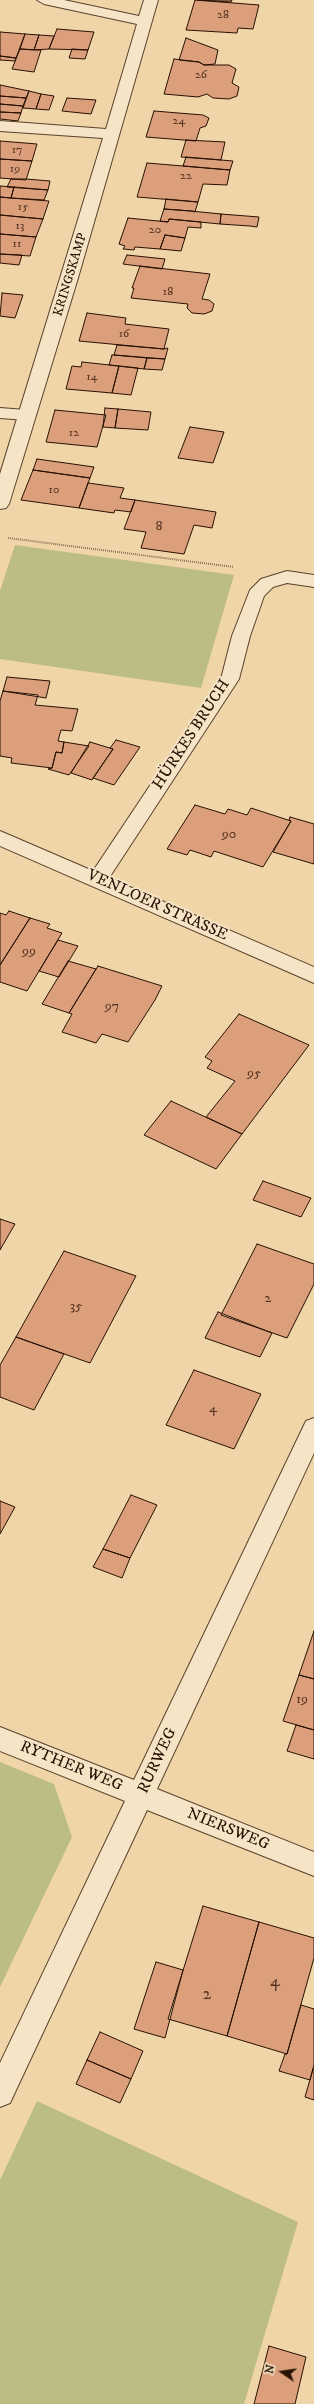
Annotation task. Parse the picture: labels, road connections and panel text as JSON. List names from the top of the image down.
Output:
{
  "streets": {
    "street": [
      "KRINGSKAMP",
      "HÜRKES BRUCH",
      "VENLOER STRASSE",
      "RURWEG",
      "RYTHER WEG",
      "NIERSWEG"
    ]
  },
  "crossings": [
    ["HÜRKES BRUCH", "VENLOER STRASSE"],
    ["RURWEG", "RYTHER WEG"],
    ["RURWEG", "NIERSWEG"],
    ["RYTHER WEG", "NIERSWEG"]
  ],
  "house_numbers": [
    "28",
    "26",
    "24",
    "17",
    "19",
    "22",
    "15",
    "13",
    "20",
    "11",
    "18",
    "16",
    "14",
    "12",
    "10",
    "8",
    "90",
    "99",
    "97",
    "95",
    "2",
    "35",
    "4",
    "19",
    "4",
    "2"
  ],
  "north": "left"
}
